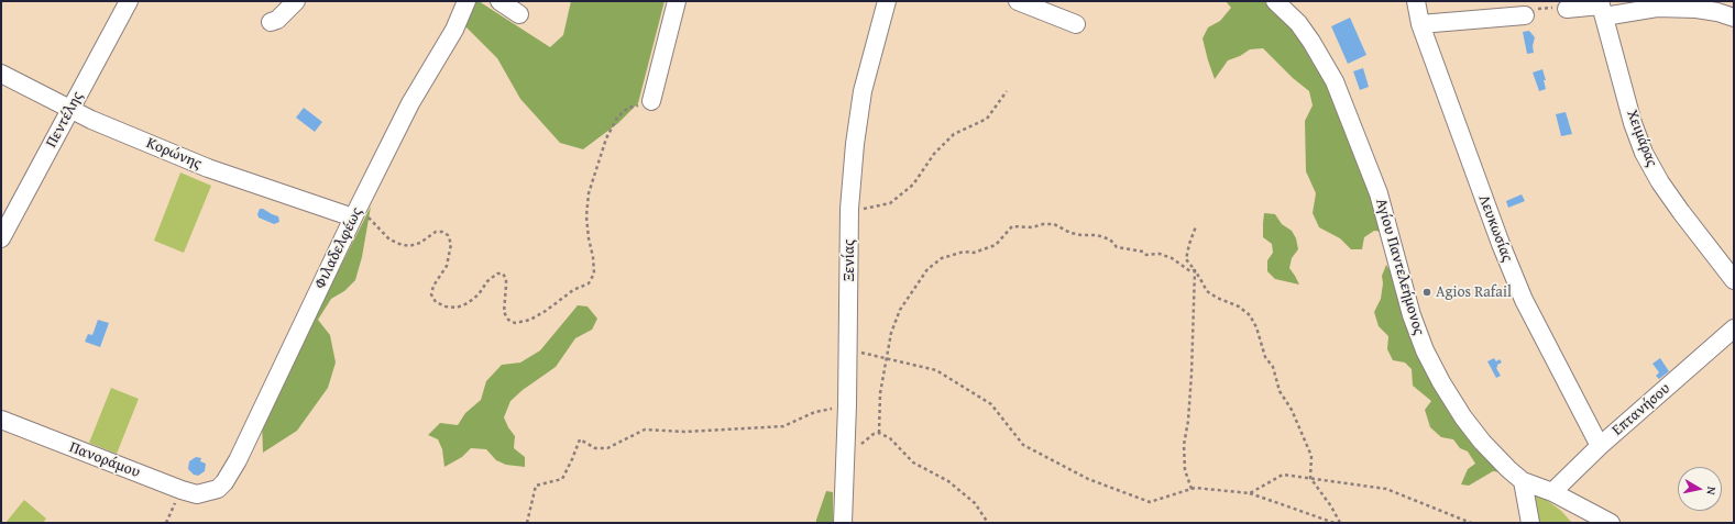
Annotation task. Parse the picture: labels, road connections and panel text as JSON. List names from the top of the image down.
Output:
{
  "streets": {
    "street": [
      "Πεντέλης",
      "Χειμάρας",
      "Κορώνης",
      "Λευκωσίας",
      "Φιλαδελφέως",
      "Ξενίας",
      "Αγίου Παντελεήμονος",
      "Επτανήσου",
      "Πανοράμου"
    ]
  },
  "crossings": [
    ["Πεντέλης", "Κορώνης"],
    ["Κορώνης", "Φιλαδελφέως"],
    ["Λευκωσίας", "Επτανήσου"],
    ["Φιλαδελφέως", "Πανοράμου"],
    ["Αγίου Παντελεήμονος", "Επτανήσου"]
  ],
  "places": ["Agios Rafail"],
  "north": "right"
}
